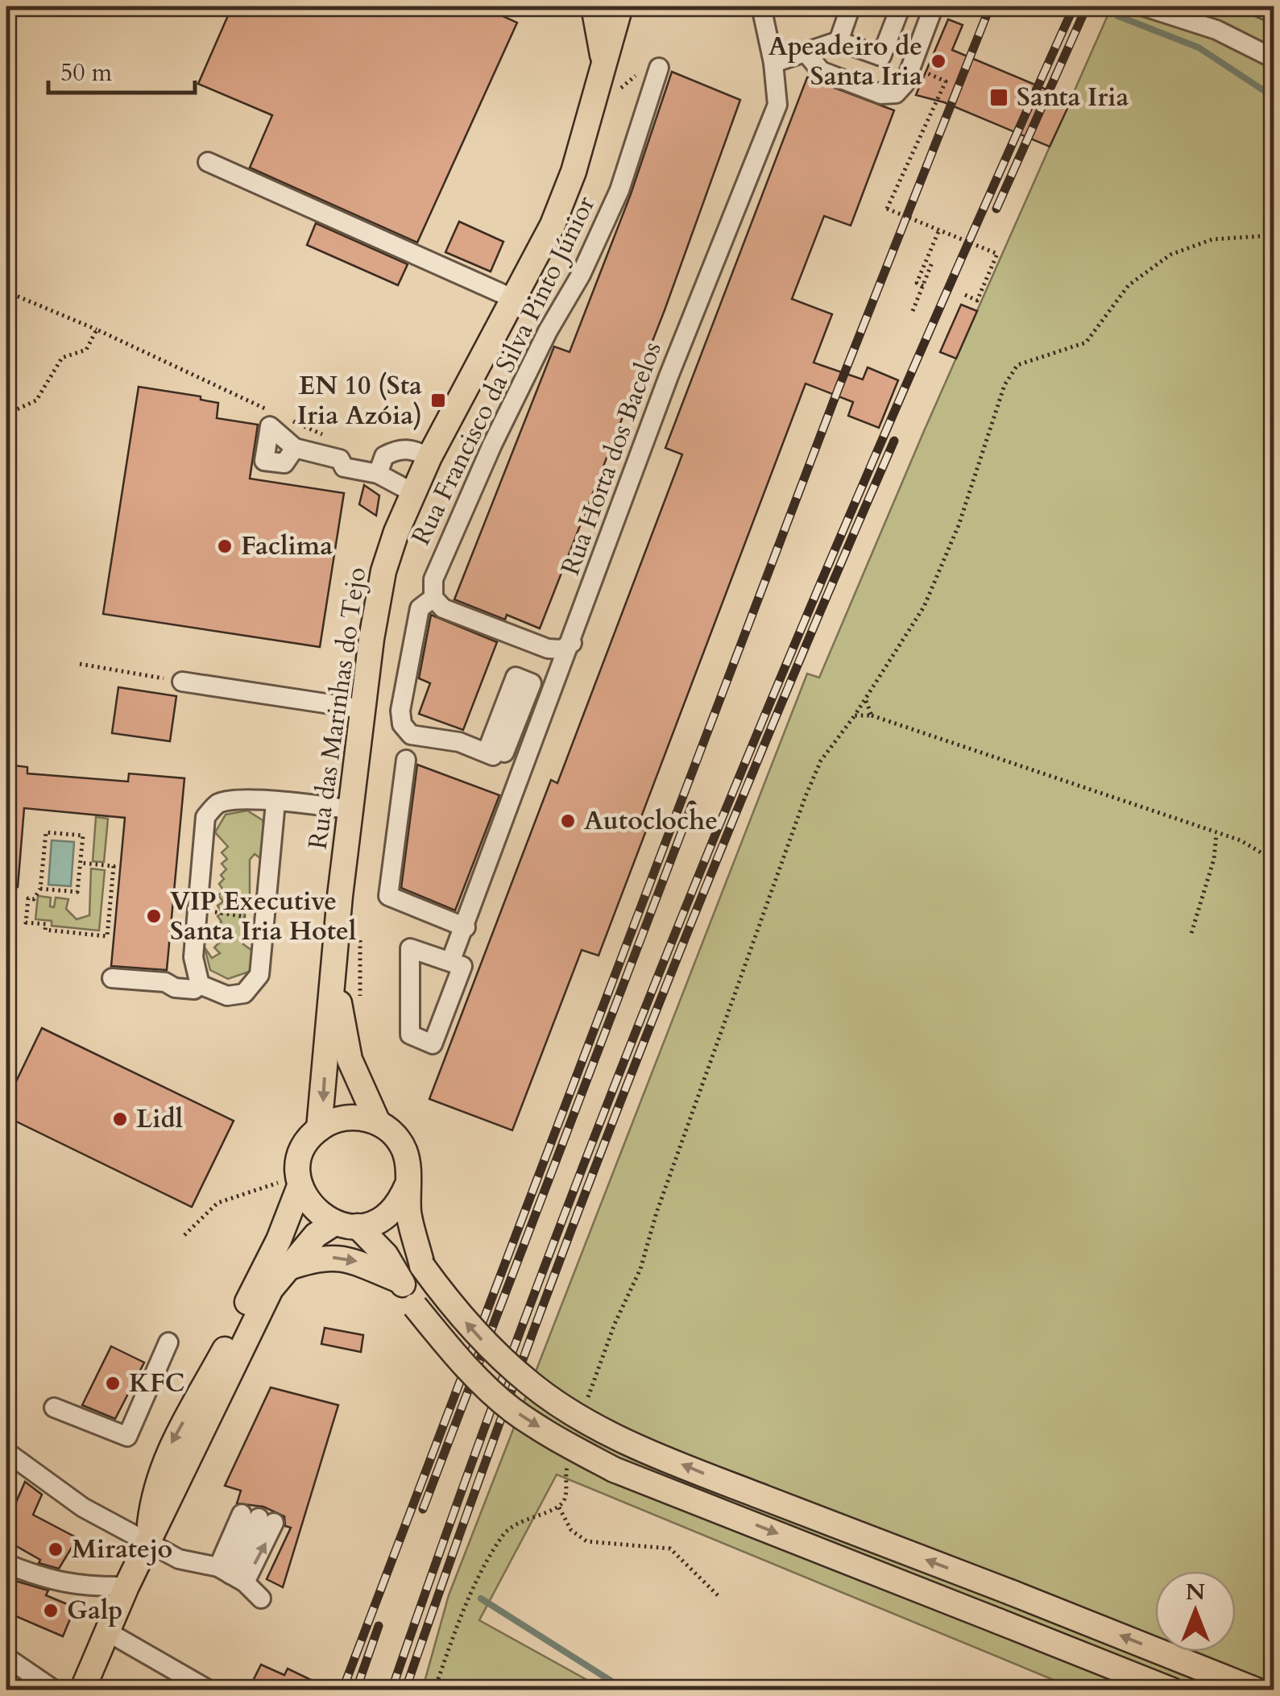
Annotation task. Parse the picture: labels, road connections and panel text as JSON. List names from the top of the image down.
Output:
{
  "streets": {
    "main road": ["Rua das Marinhas do Tejo"],
    "street": ["Rua Francisco da Silva Pinto Júnior", "Rua Horta dos Bacelos"]
  },
  "places": {
    "other": [
      "Apeadeiro de Santa Iria",
      "Faclima",
      "Autocloche",
      "VIP Executive Santa Iria Hotel",
      "Lidl",
      "KFC",
      "Miratejo",
      "Galp"
    ],
    "transit": ["Santa Iria", "EN 10 (Sta Iria Azóia)"]
  },
  "scale_bar": "50 m",
  "north": "top"
}
